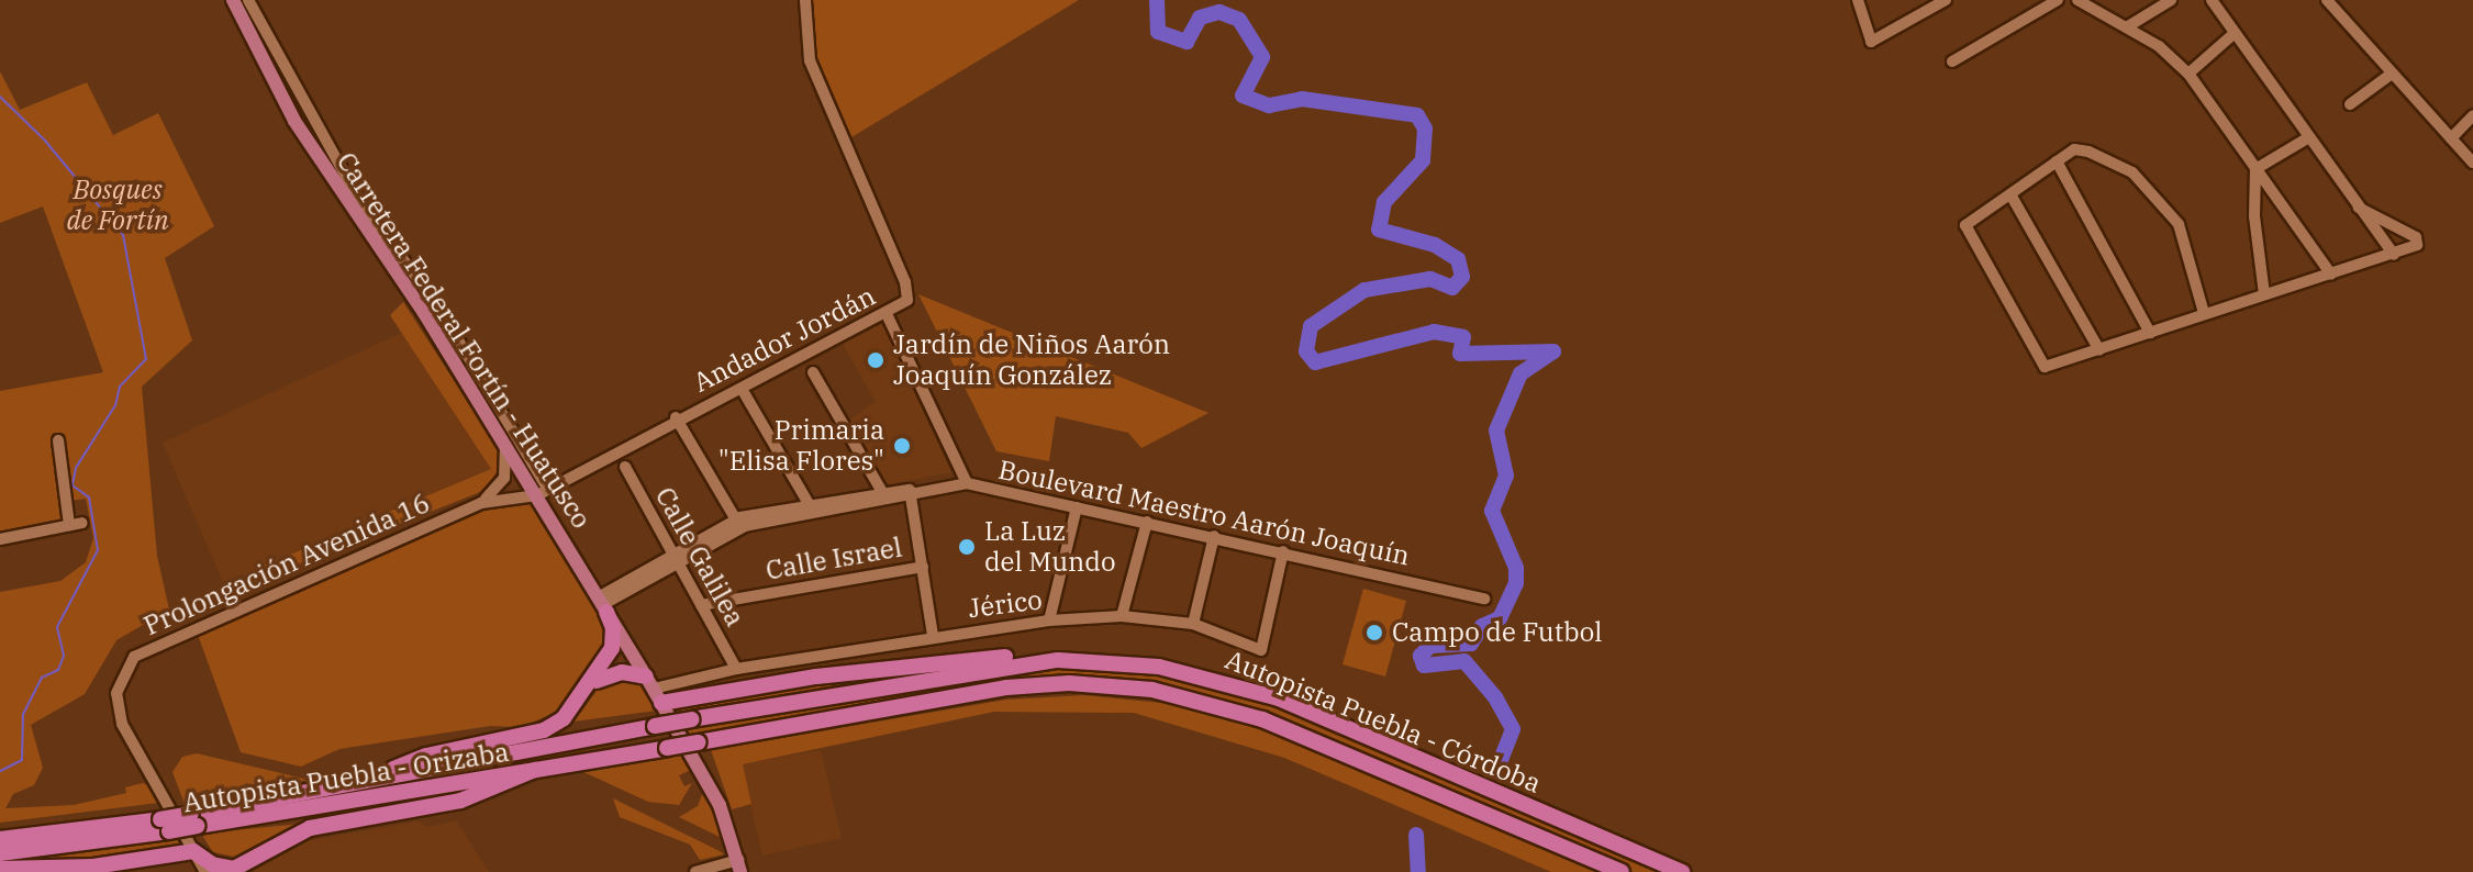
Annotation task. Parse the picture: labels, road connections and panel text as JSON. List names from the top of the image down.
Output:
{
  "streets": {
    "highway": ["Autopista Puebla - Córdoba", "Autopista Puebla - Orizaba"],
    "main road": ["Carretera Federal Fortín - Huatusco"],
    "street": [
      "Andador Jordán",
      "Boulevard Maestro Aarón Joaquín",
      "Calle Galilea",
      "Calle Israel",
      "Prolongación Avenida 16",
      "Jérico"
    ]
  },
  "crossings": [
    ["Andador Jordán", "Carretera Federal Fortín - Huatusco"],
    ["Carretera Federal Fortín - Huatusco", "Boulevard Maestro Aarón Joaquín"],
    ["Carretera Federal Fortín - Huatusco", "Jérico"],
    ["Boulevard Maestro Aarón Joaquín", "Calle Galilea"],
    ["Boulevard Maestro Aarón Joaquín", "Jérico"],
    ["Calle Galilea", "Calle Israel"],
    ["Calle Galilea", "Jérico"],
    ["Autopista Puebla - Córdoba", "Autopista Puebla - Orizaba"]
  ],
  "parks": ["Bosques de Fortín"],
  "places": [
    "Jardín de Niños Aarón Joaquín González",
    "Primaria \"Elisa Flores\"",
    "La Luz del Mundo",
    "Campo de Futbol"
  ]
}
